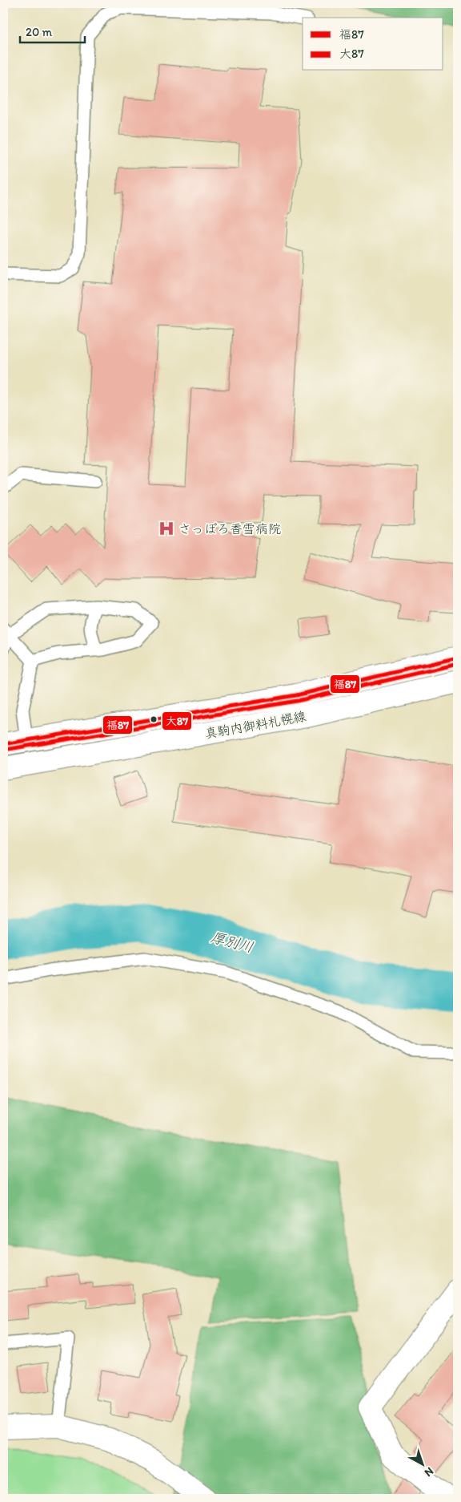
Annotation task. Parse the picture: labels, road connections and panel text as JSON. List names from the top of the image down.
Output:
{
  "streets": {
    "main road": ["真駒内御料札幌線"]
  },
  "water": ["厚別川"],
  "places": {
    "hospital": ["さっぽろ香雪病院"]
  },
  "lines": ["transit line 福87", "transit line 大87"],
  "legend": ["福87", "大87"],
  "scale_bar": "20 m",
  "north": "bottom right"
}
